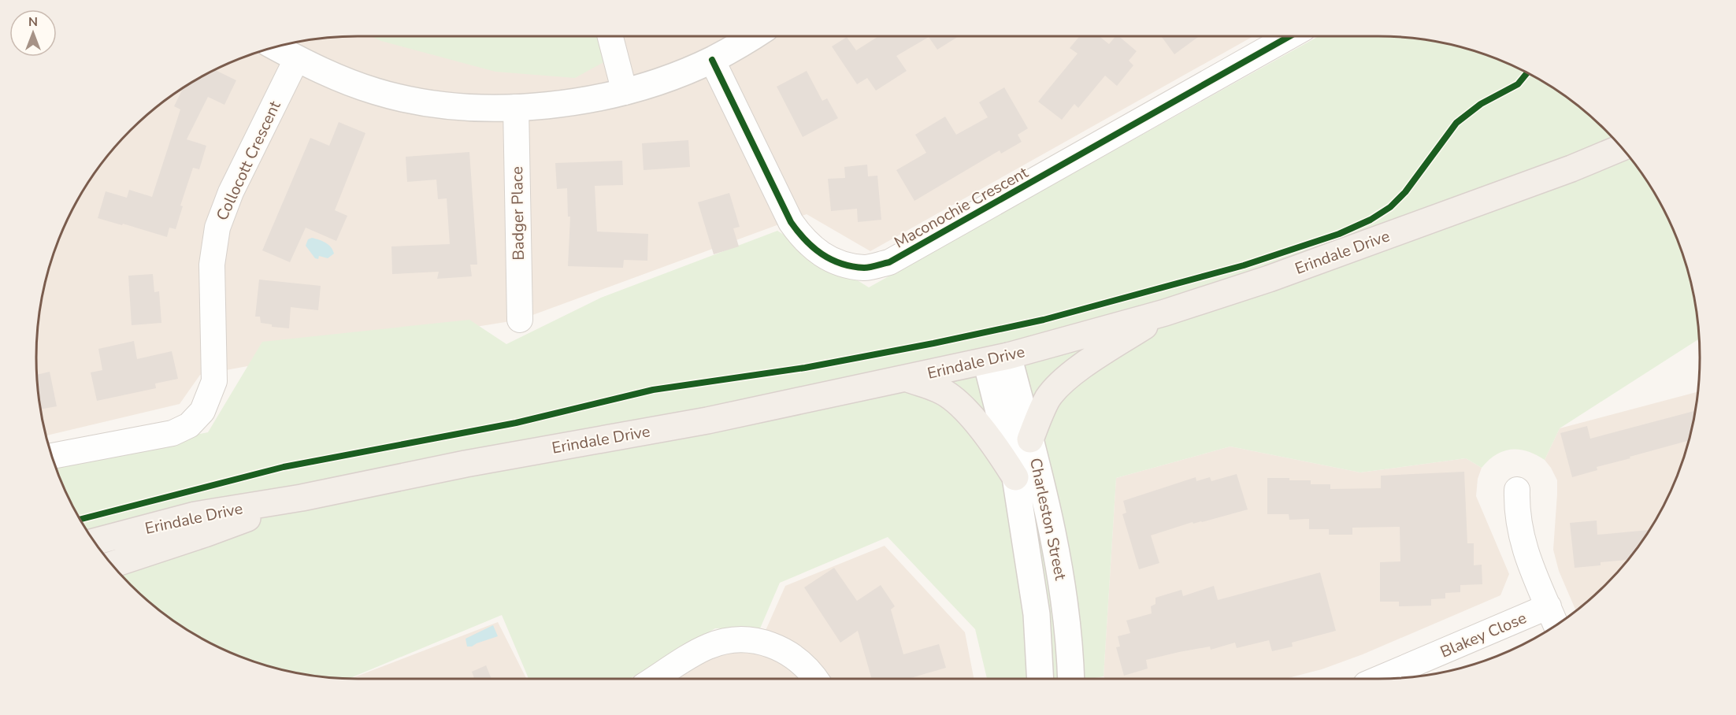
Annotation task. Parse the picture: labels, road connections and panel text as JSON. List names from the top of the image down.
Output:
{
  "streets": {
    "main road": ["Erindale Drive"],
    "street": [
      "Collocott Crescent",
      "Maconochie Crescent",
      "Badger Place",
      "Charleston Street",
      "Blakey Close"
    ]
  },
  "crossings": [
    ["Erindale Drive", "Charleston Street"]
  ],
  "north": "top"
}
